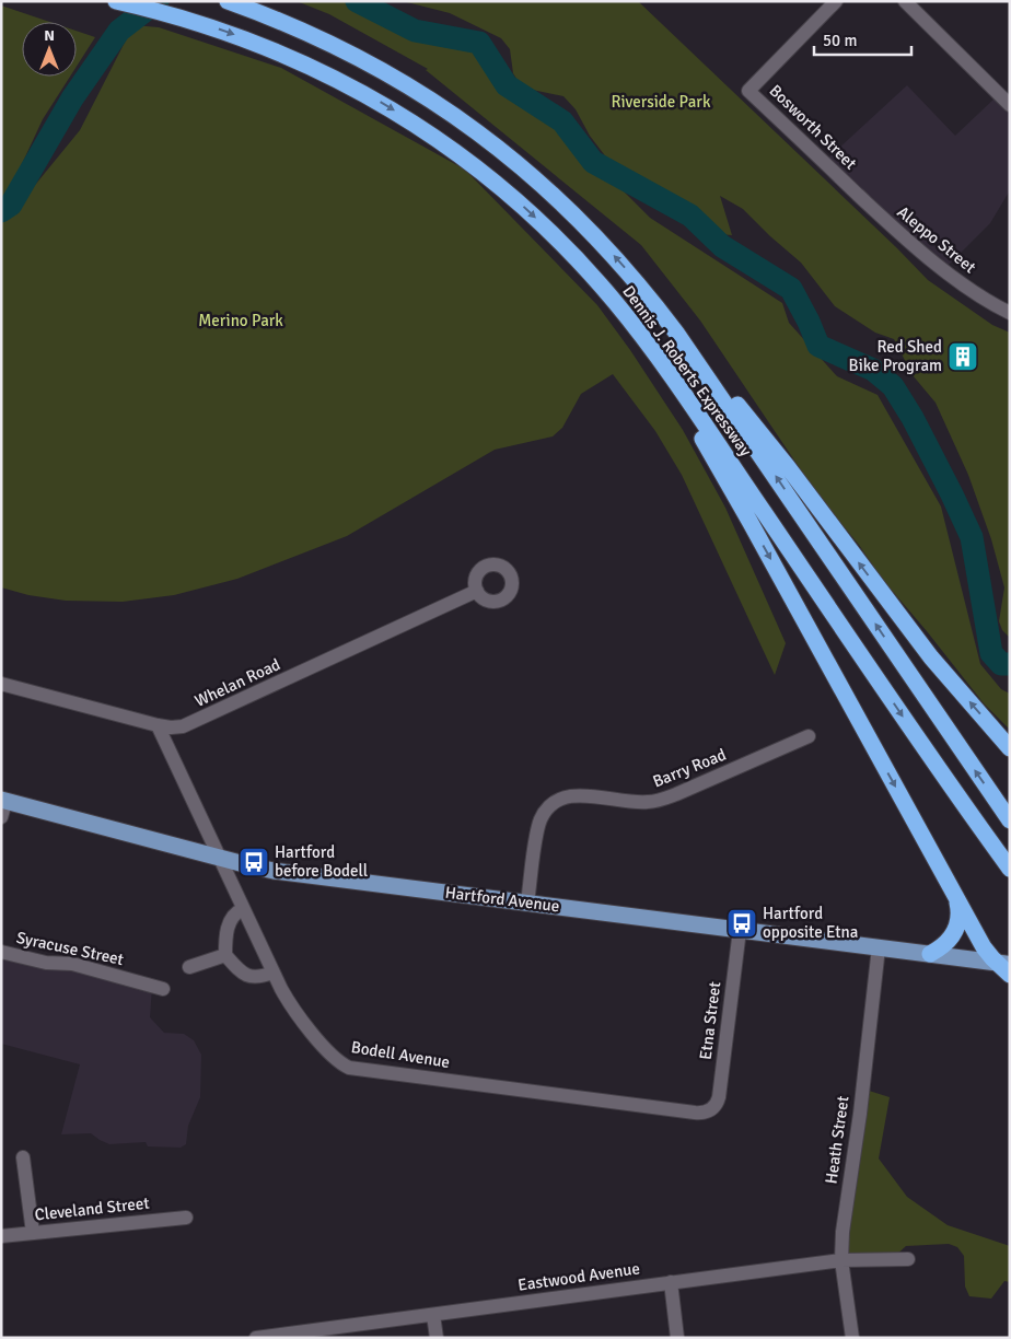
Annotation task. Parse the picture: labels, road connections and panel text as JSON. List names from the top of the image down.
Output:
{
  "streets": {
    "highway": ["Dennis J. Roberts Expressway"],
    "main road": ["Hartford Avenue"],
    "street": [
      "Bosworth Street",
      "Aleppo Street",
      "Whelan Road",
      "Barry Road",
      "Syracuse Street",
      "Etna Street",
      "Bodell Avenue",
      "Heath Street",
      "Cleveland Street",
      "Eastwood Avenue"
    ]
  },
  "crossings": [
    ["Bosworth Street", "Aleppo Street"],
    ["Whelan Road", "Bodell Avenue"],
    ["Barry Road", "Hartford Avenue"],
    ["Hartford Avenue", "Etna Street"],
    ["Hartford Avenue", "Bodell Avenue"],
    ["Hartford Avenue", "Heath Street"],
    ["Etna Street", "Bodell Avenue"],
    ["Heath Street", "Eastwood Avenue"]
  ],
  "parks": ["Riverside Park", "Merino Park"],
  "places": {
    "building": ["Red Shed Bike Program"],
    "bus stop": ["Hartford before Bodell", "Hartford opposite Etna"]
  },
  "scale_bar": "50 m",
  "north": "top"
}
